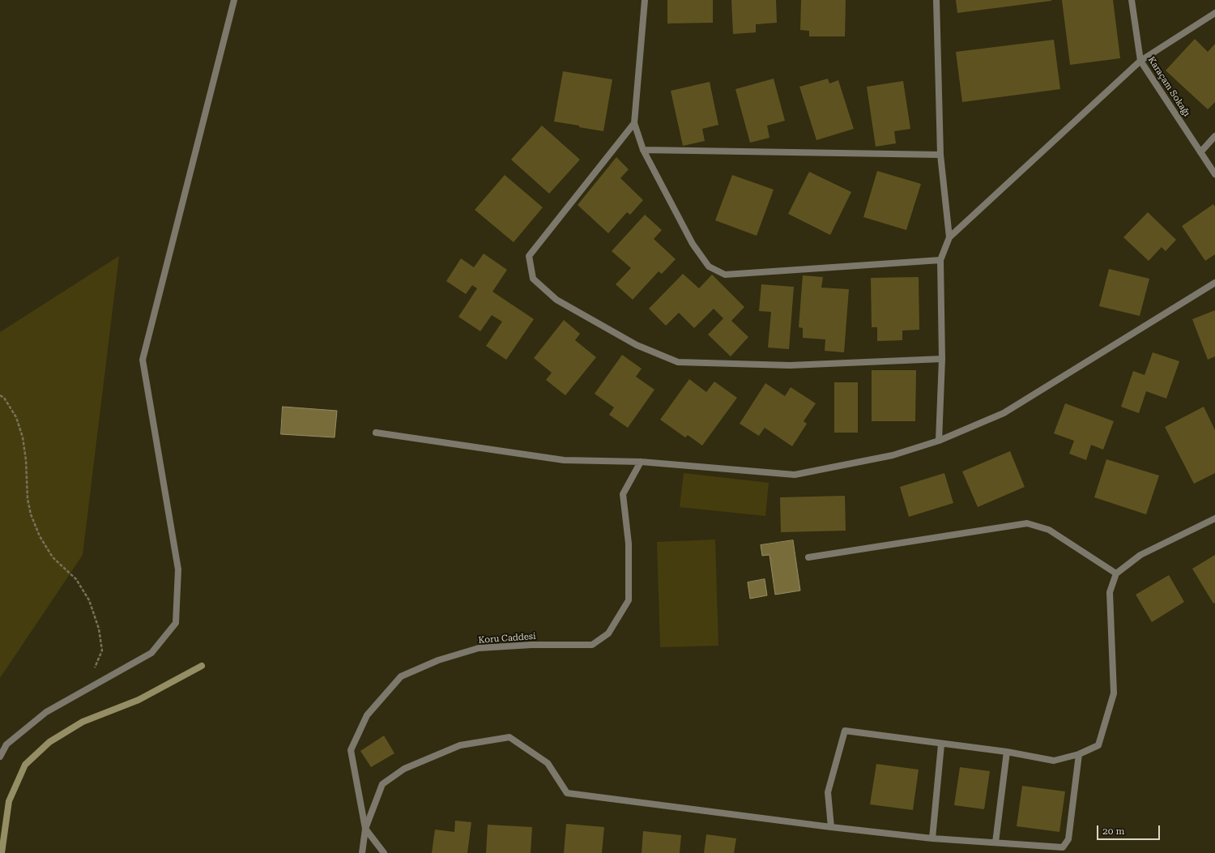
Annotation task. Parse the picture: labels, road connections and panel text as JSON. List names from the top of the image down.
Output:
{
  "streets": {
    "street": ["Karaçam Sokağı", "Koru Caddesi"]
  },
  "scale_bar": "20 m"
}
